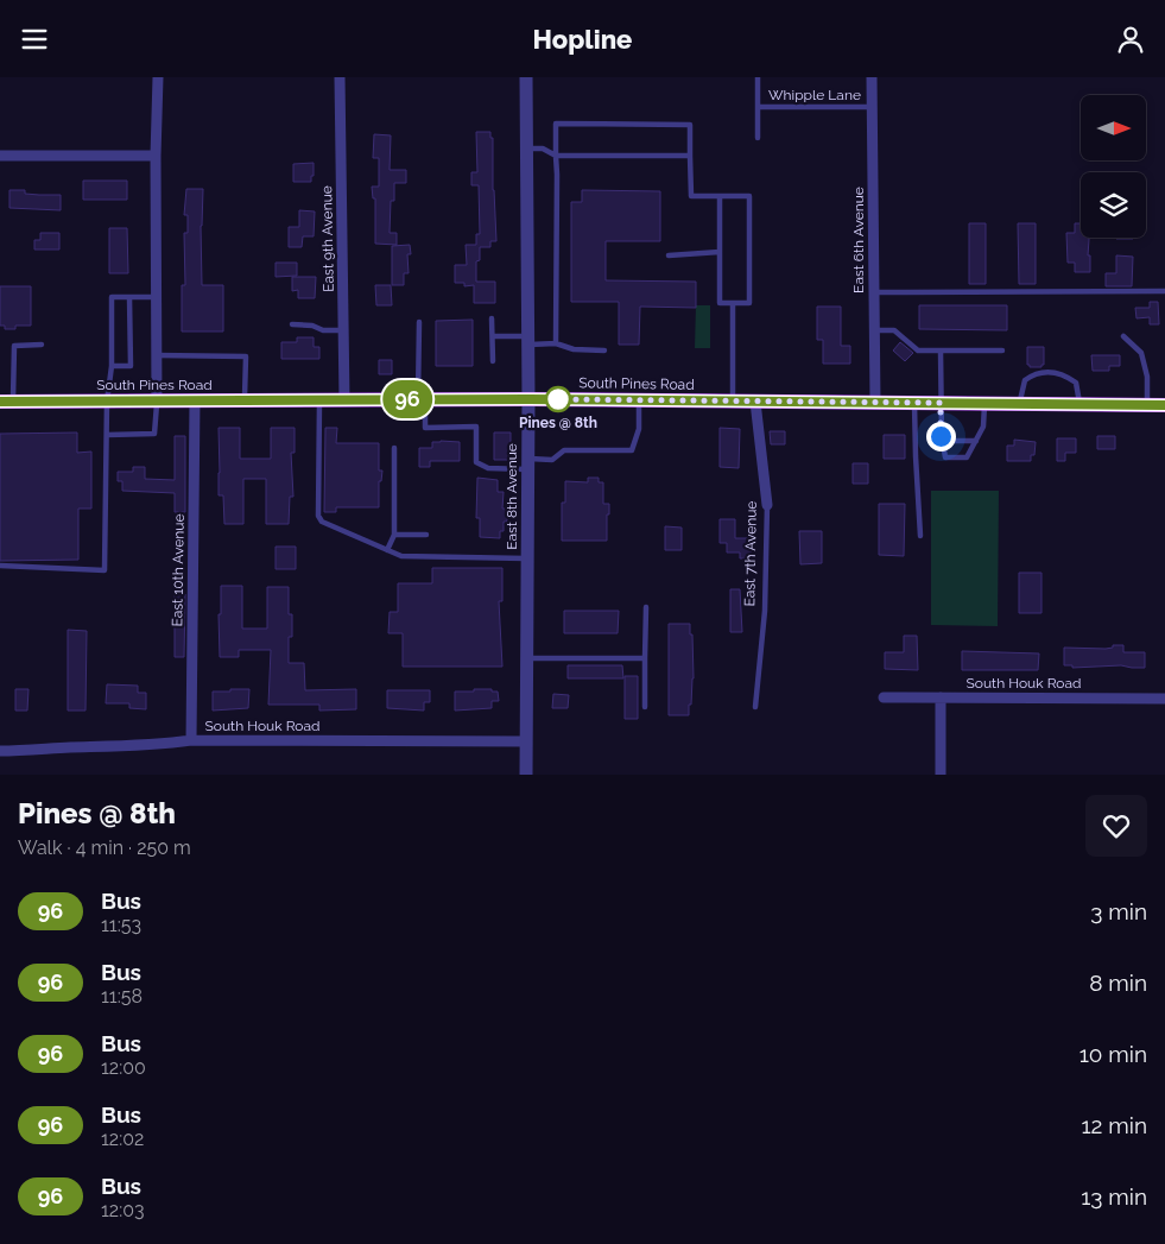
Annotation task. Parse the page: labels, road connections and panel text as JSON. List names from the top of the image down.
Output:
{
  "streets": {
    "main road": ["South Pines Road"],
    "street": [
      "East 9th Avenue",
      "East 6th Avenue",
      "East 8th Avenue",
      "East 7th Avenue",
      "East 10th Avenue",
      "South Houk Road"
    ],
    "lane": ["Whipple Lane"]
  },
  "crossings": [
    ["Whipple Lane", "East 6th Avenue"],
    ["East 9th Avenue", "South Pines Road"],
    ["East 6th Avenue", "South Pines Road"],
    ["South Pines Road", "East 8th Avenue"],
    ["South Pines Road", "East 7th Avenue"],
    ["South Pines Road", "East 10th Avenue"],
    ["East 8th Avenue", "South Houk Road"],
    ["East 10th Avenue", "South Houk Road"]
  ],
  "places": ["Pines @ 8th"],
  "lines": ["bus line 96"],
  "north": "right",
  "page": {
    "header": "Hopline",
    "on_map": "96",
    "heading": ["Pines @ 8th", "Walk · 4 min · 250 m"],
    "list": [
      {
        "mark": "96",
        "name": "Bus",
        "note": "11:53",
        "value": "3 min"
      },
      {
        "mark": "96",
        "name": "Bus",
        "note": "11:58",
        "value": "8 min"
      },
      {
        "mark": "96",
        "name": "Bus",
        "note": "12:00",
        "value": "10 min"
      },
      {
        "mark": "96",
        "name": "Bus",
        "note": "12:02",
        "value": "12 min"
      },
      {
        "mark": "96",
        "name": "Bus",
        "note": "12:03",
        "value": "13 min"
      }
    ]
  }
}
